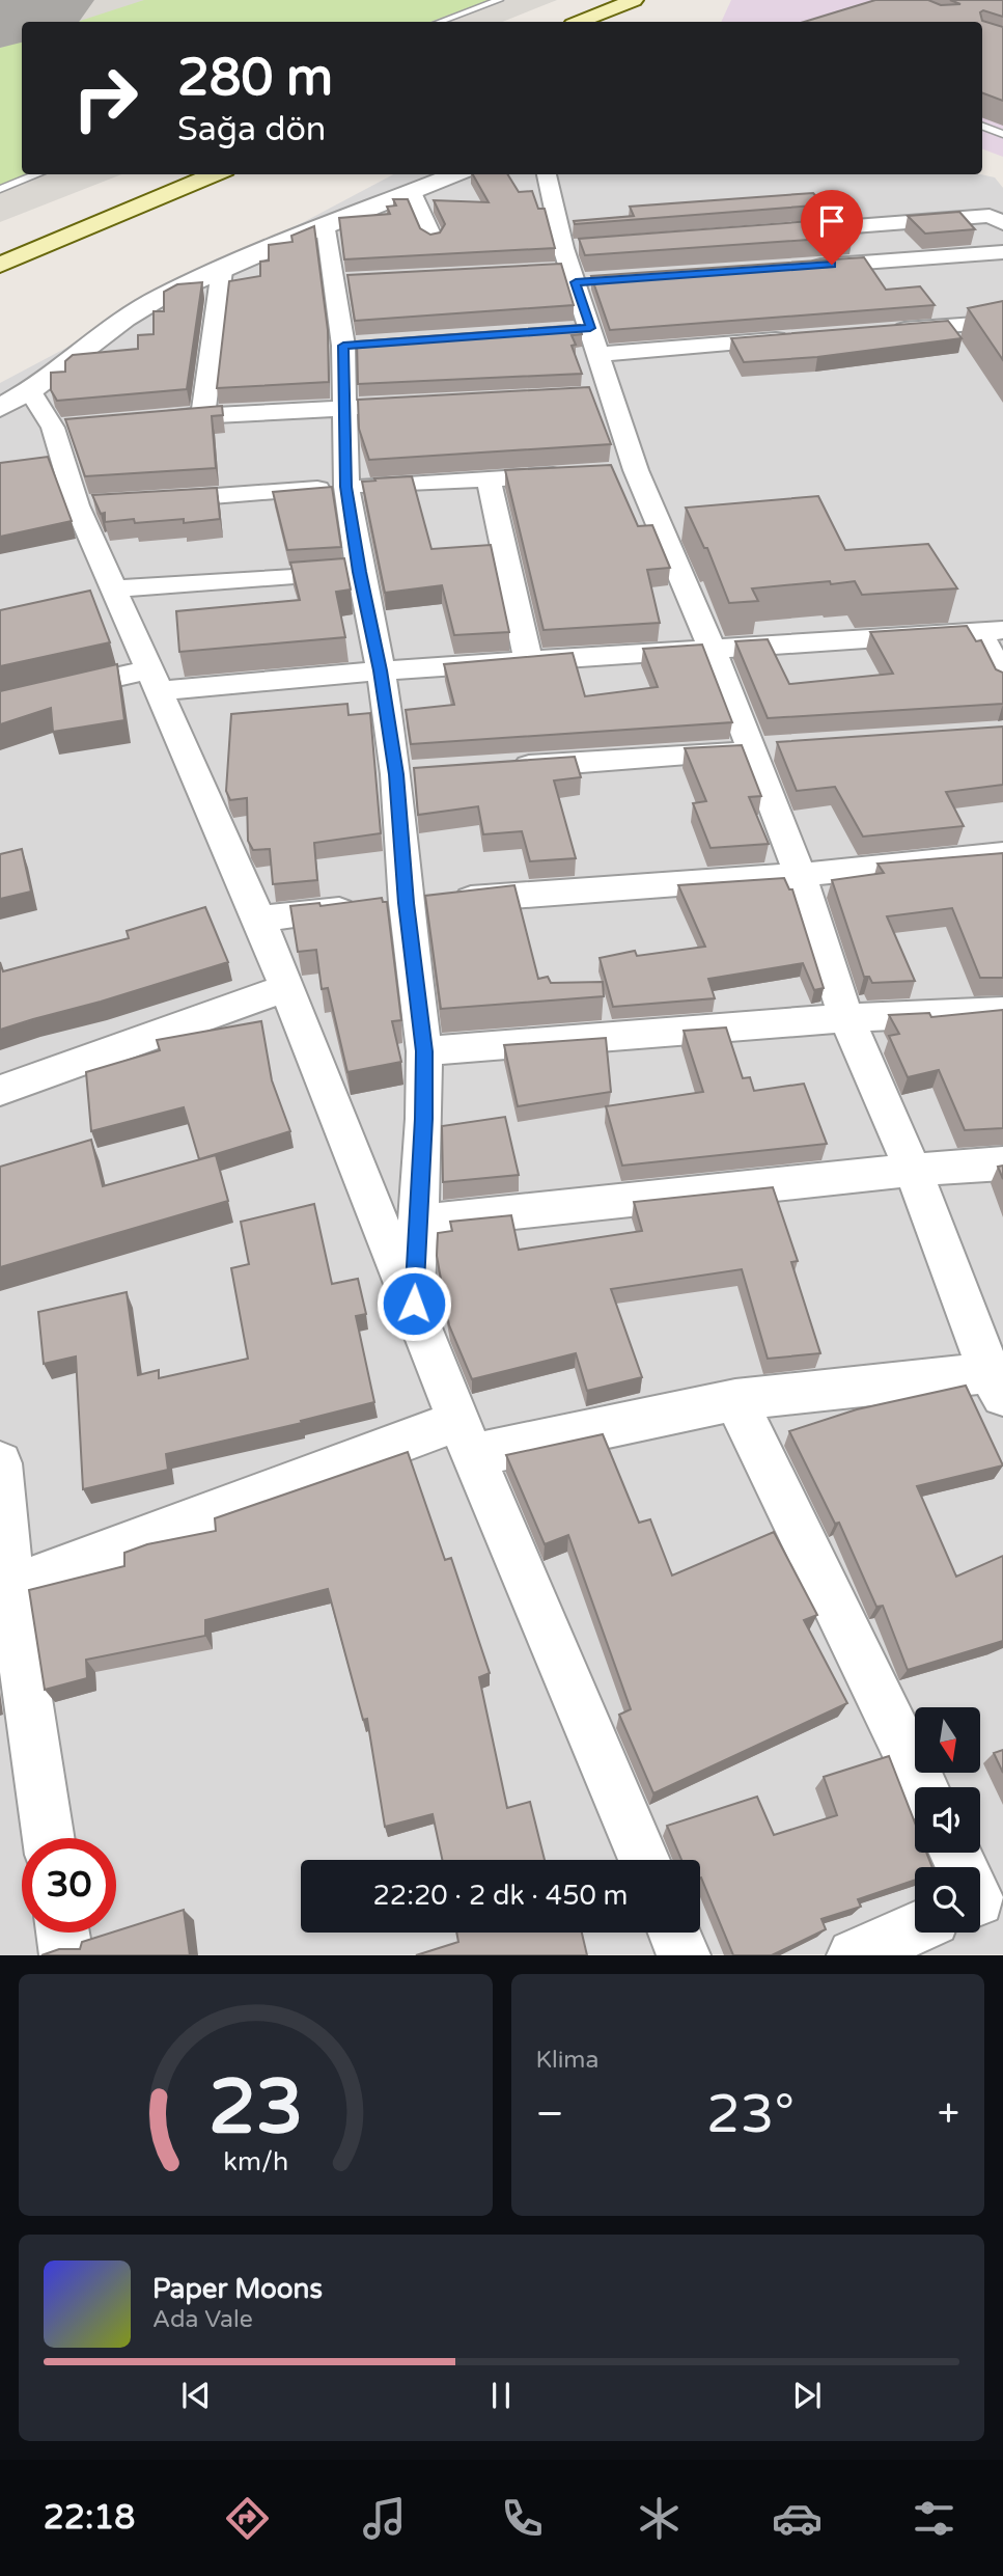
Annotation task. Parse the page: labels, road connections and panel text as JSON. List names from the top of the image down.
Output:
{
  "north": "bottom",
  "page": {
    "turn": ["280 m", "Sağa dön"],
    "limit": "30",
    "trip": "22:20 · 2 dk · 450 m",
    "tile": "Klima",
    "heat": ["−", "23°", "+"],
    "song": ["Paper Moons", "Ada Vale"],
    "tabs": "22:18",
    "gauge": ["23", "km/h"]
  }
}
